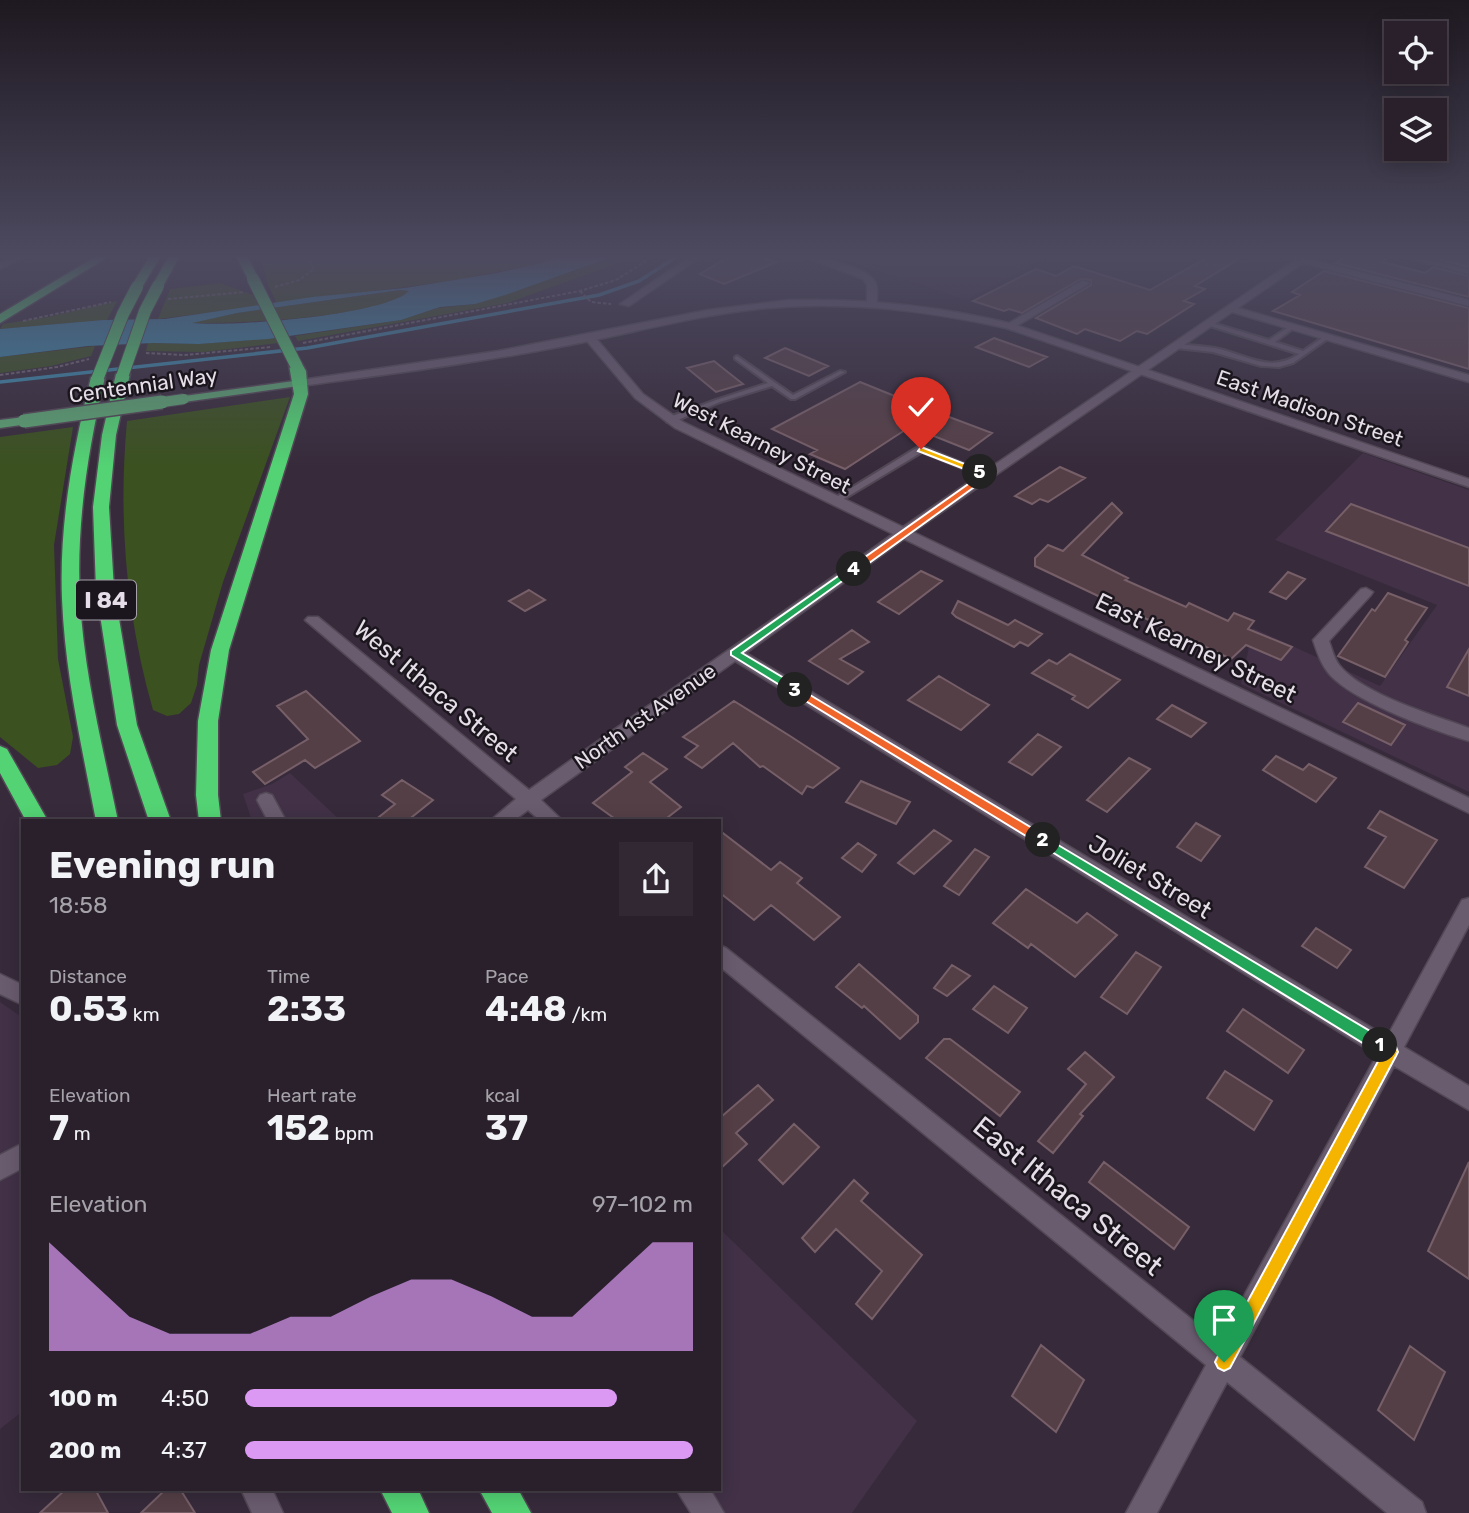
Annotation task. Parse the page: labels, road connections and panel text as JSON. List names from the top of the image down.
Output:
{
  "streets": {
    "highway": ["I 84"],
    "main road": ["Centennial Way"],
    "street": [
      "East Madison Street",
      "West Kearney Street",
      "East Kearney Street",
      "West Ithaca Street",
      "North 1st Avenue",
      "Joliet Street",
      "East Ithaca Street"
    ]
  },
  "crossings": [
    ["Centennial Way", "East Madison Street"],
    ["Centennial Way", "West Kearney Street"],
    ["East Madison Street", "North 1st Avenue"],
    ["West Kearney Street", "East Kearney Street"],
    ["West Kearney Street", "North 1st Avenue"],
    ["East Kearney Street", "North 1st Avenue"],
    ["West Ithaca Street", "North 1st Avenue"],
    ["North 1st Avenue", "Joliet Street"]
  ],
  "page": {
    "pins": [
      "5",
      "4",
      "3",
      "2",
      "1"
    ],
    "heading": ["Evening run", "18:58"],
    "stats": [
      ["Distance", "0.53 km"],
      ["Time", "2:33"],
      ["Pace", "4:48 /km"],
      ["Elevation", "7 m"],
      ["Heart rate", "152 bpm"],
      ["kcal", "37"]
    ],
    "chart": ["Elevation", "97–102 m"],
    "list": [
      {
        "name": "100 m",
        "note": "4:50"
      },
      {
        "name": "200 m",
        "note": "4:37"
      }
    ]
  }
}
